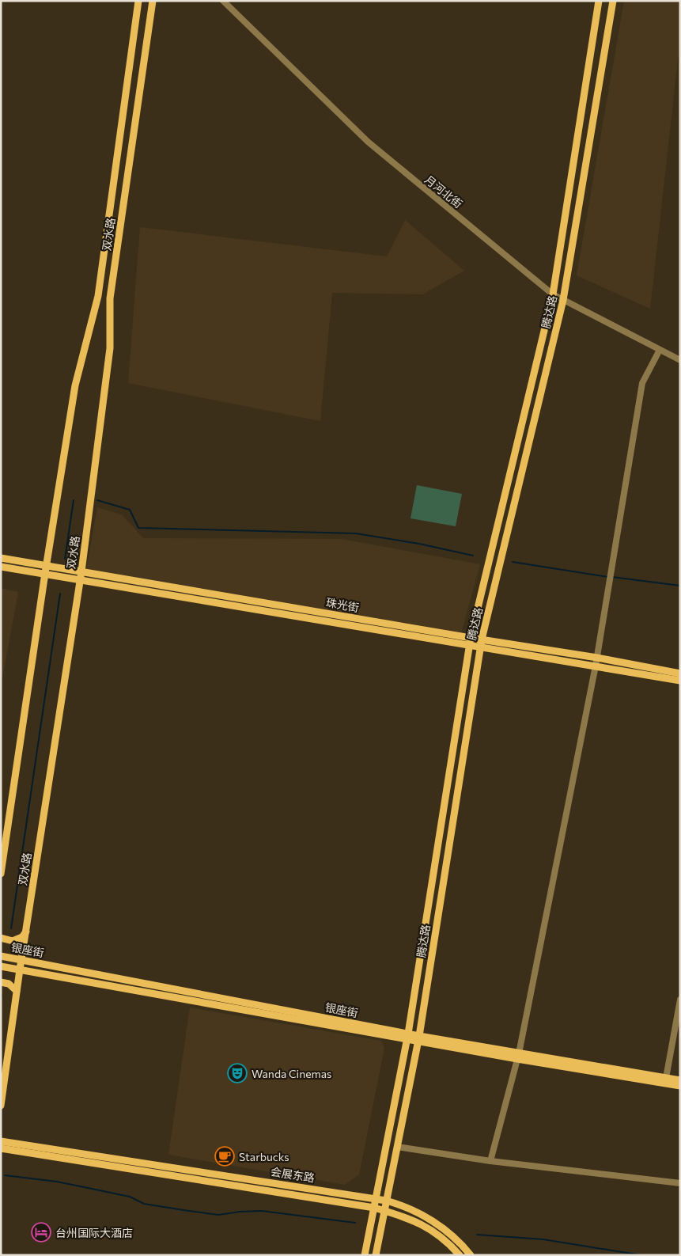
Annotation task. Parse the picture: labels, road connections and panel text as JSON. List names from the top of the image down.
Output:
{
  "streets": {
    "main road": [
      "双水路",
      "腾达路",
      "珠光街",
      "银座街",
      "会展东路"
    ],
    "street": ["月河北街"]
  },
  "crossings": [
    ["月河北街", "腾达路"],
    ["双水路", "珠光街"],
    ["双水路", "银座街"],
    ["腾达路", "珠光街"],
    ["腾达路", "银座街"],
    ["腾达路", "会展东路"]
  ],
  "places": {
    "theatre": ["Wanda Cinemas"],
    "cafe": ["Starbucks"],
    "hotel": ["台州国际大酒店"]
  }
}
